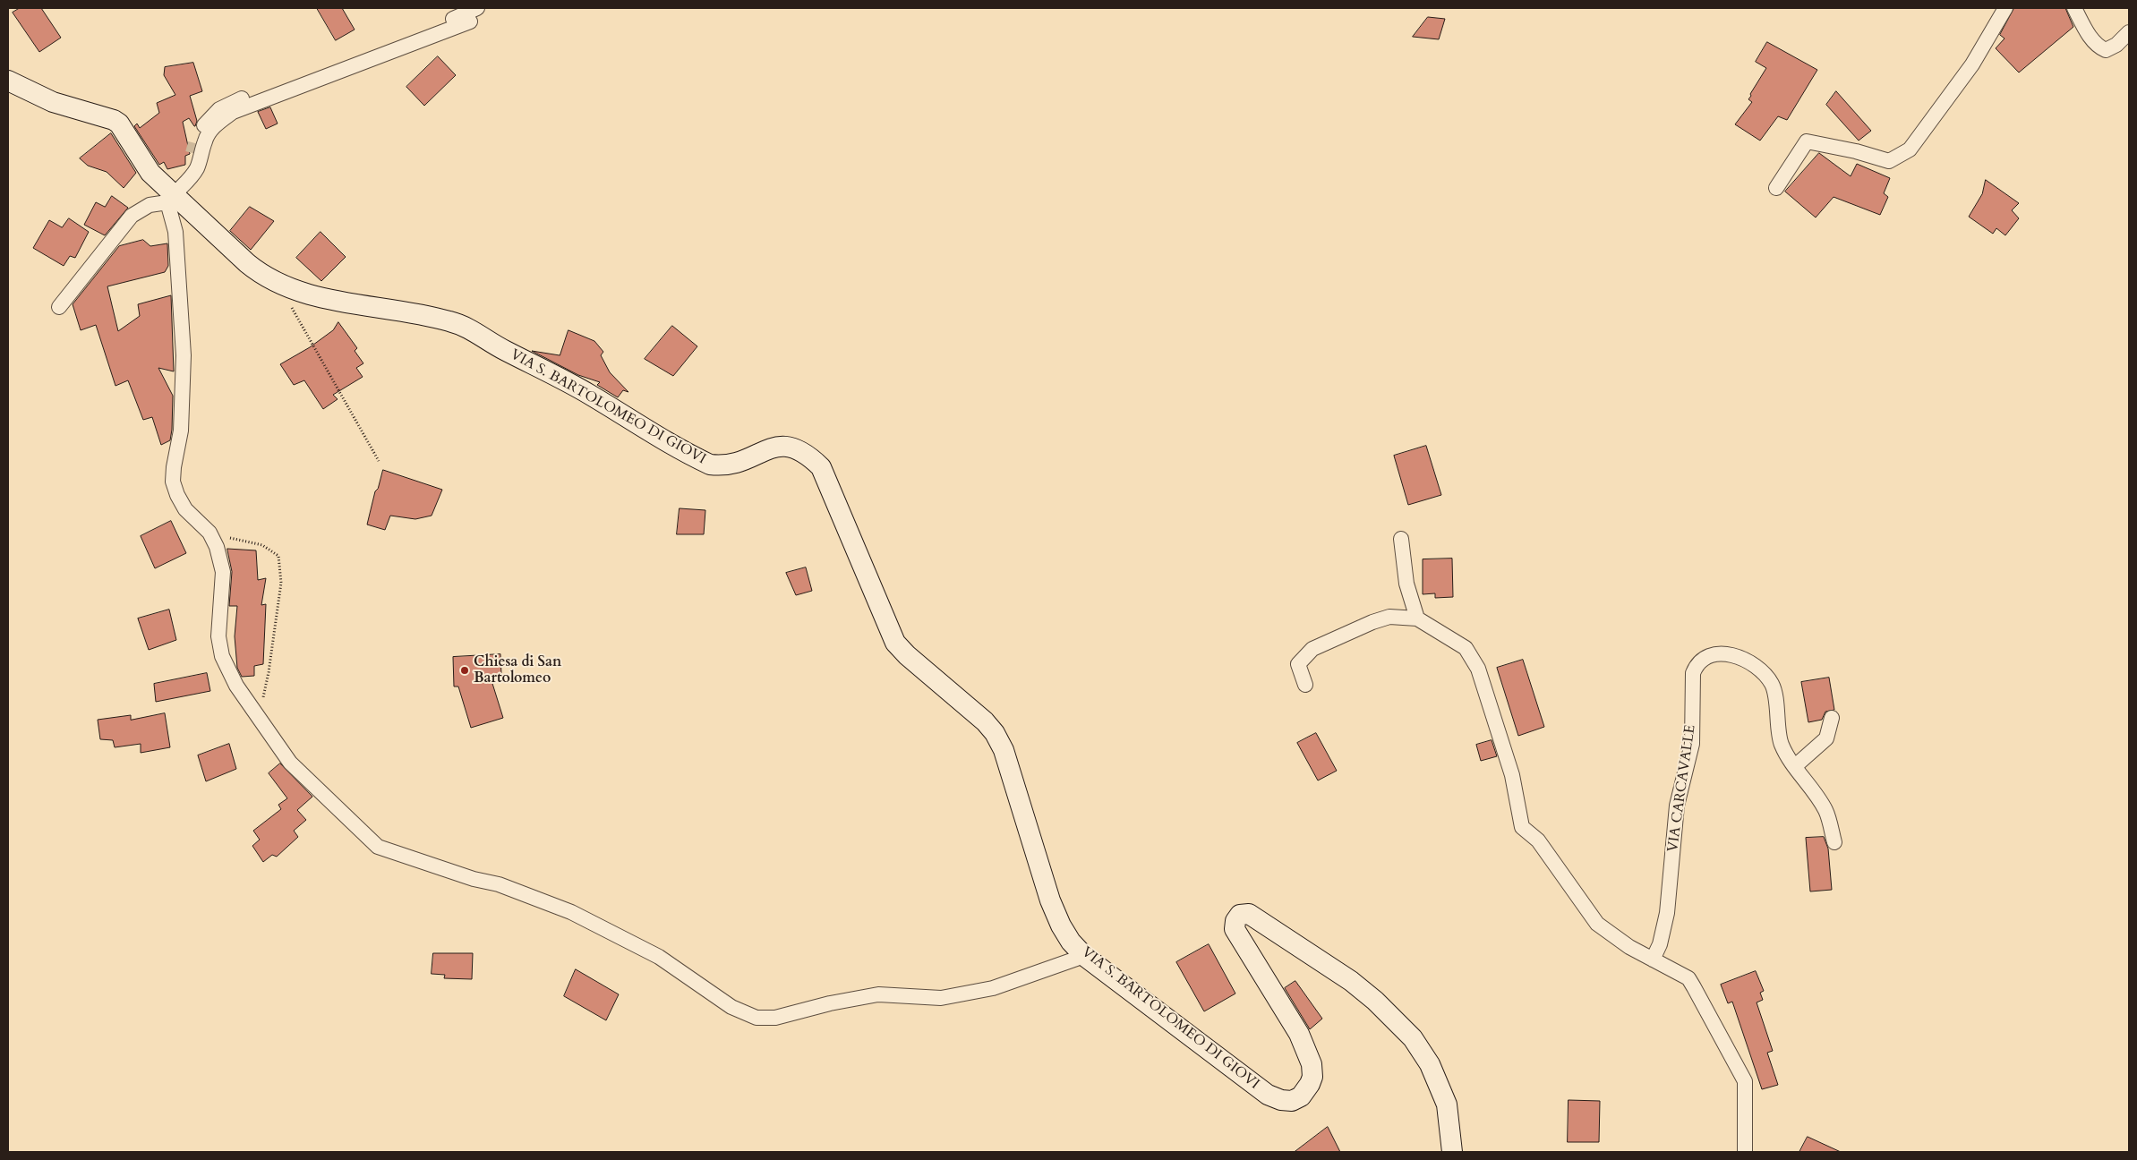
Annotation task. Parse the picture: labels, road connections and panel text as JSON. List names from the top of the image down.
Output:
{
  "streets": {
    "street": ["VIA S. BARTOLOMEO DI GIOVI", "VIA CARCAVALLE"]
  },
  "places": ["Chiesa di San Bartolomeo"]
}
